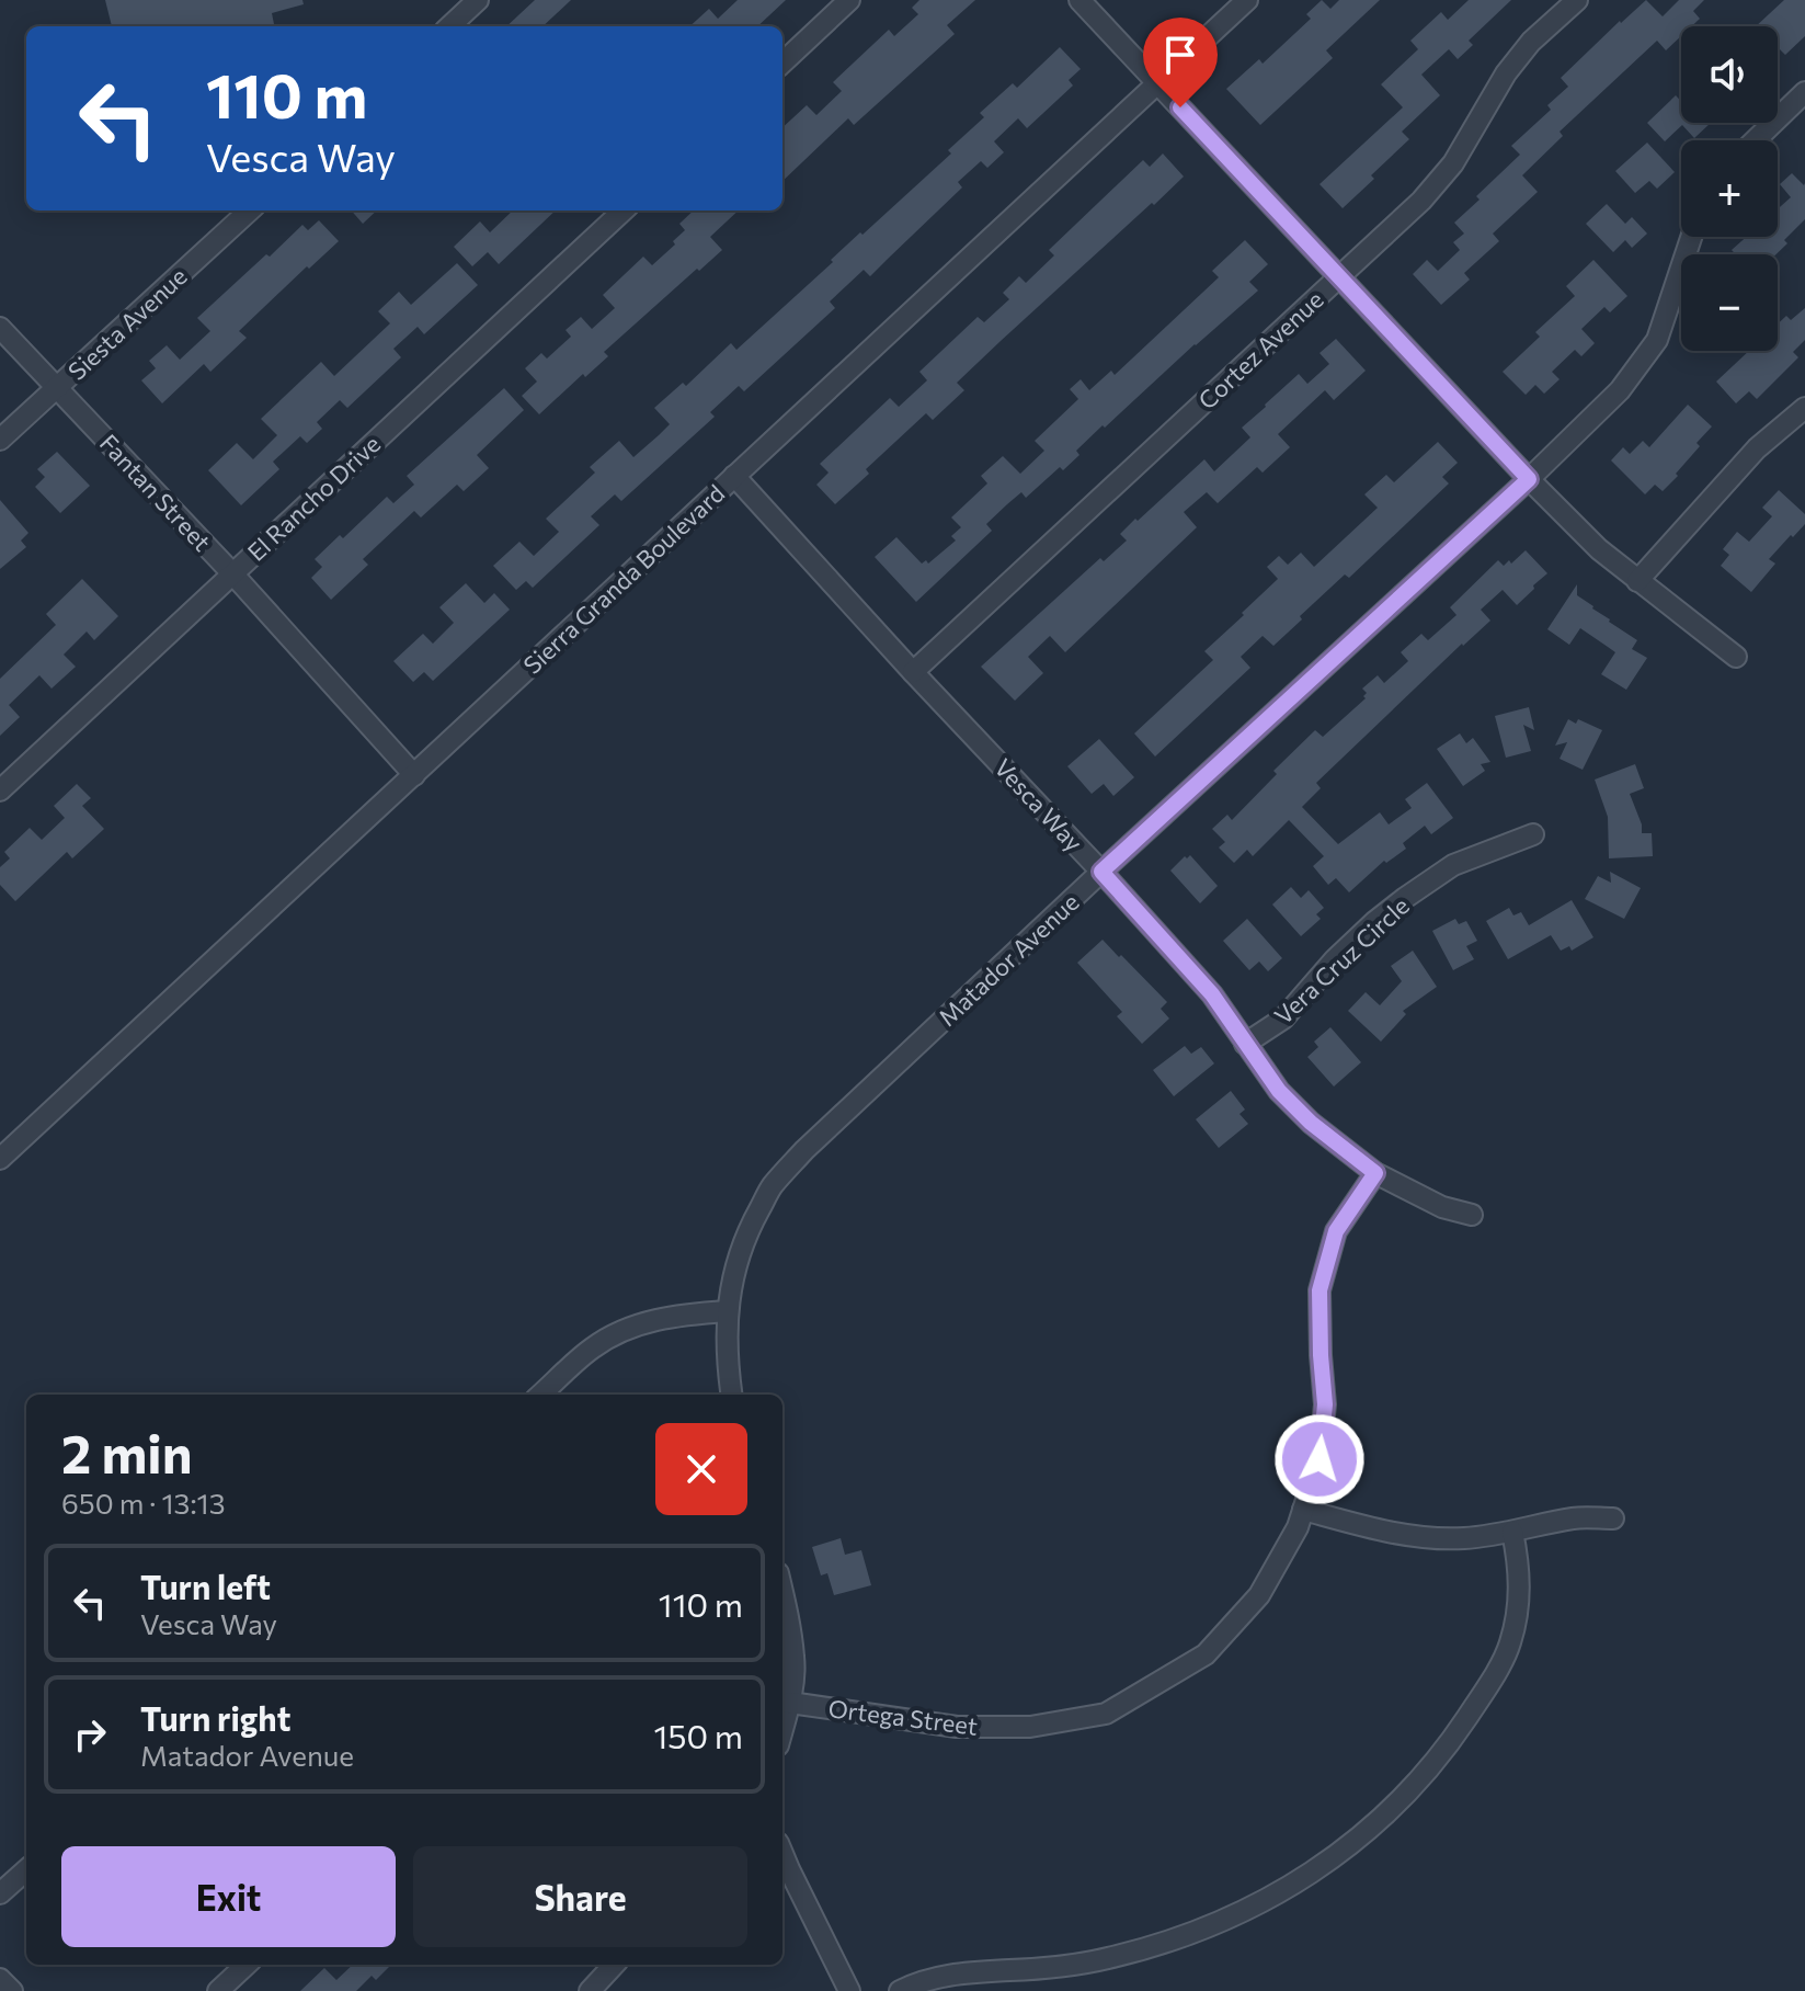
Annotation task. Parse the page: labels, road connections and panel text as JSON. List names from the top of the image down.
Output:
{
  "streets": {
    "street": [
      "Siesta Avenue",
      "Cortez Avenue",
      "Fantan Street",
      "El Rancho Drive",
      "Sierra Granda Boulevard",
      "Vesca Way",
      "Matador Avenue",
      "Vera Cruz Circle",
      "Ortega Street"
    ]
  },
  "crossings": [
    ["Siesta Avenue", "Fantan Street"],
    ["Cortez Avenue", "Vesca Way"],
    ["Fantan Street", "El Rancho Drive"],
    ["Fantan Street", "Sierra Granda Boulevard"],
    ["Sierra Granda Boulevard", "Vesca Way"],
    ["Vesca Way", "Matador Avenue"],
    ["Vesca Way", "Vera Cruz Circle"],
    ["Vesca Way", "Ortega Street"]
  ],
  "page": {
    "map_buttons": ["+", "−"],
    "turn": ["110 m", "Vesca Way"],
    "heading": ["2 min", "650 m · 13:13"],
    "list": [
      {
        "name": "Turn left",
        "note": "Vesca Way",
        "value": "110 m"
      },
      {
        "name": "Turn right",
        "note": "Matador Avenue",
        "value": "150 m"
      }
    ],
    "buttons": ["Exit", "Share"]
  }
}
